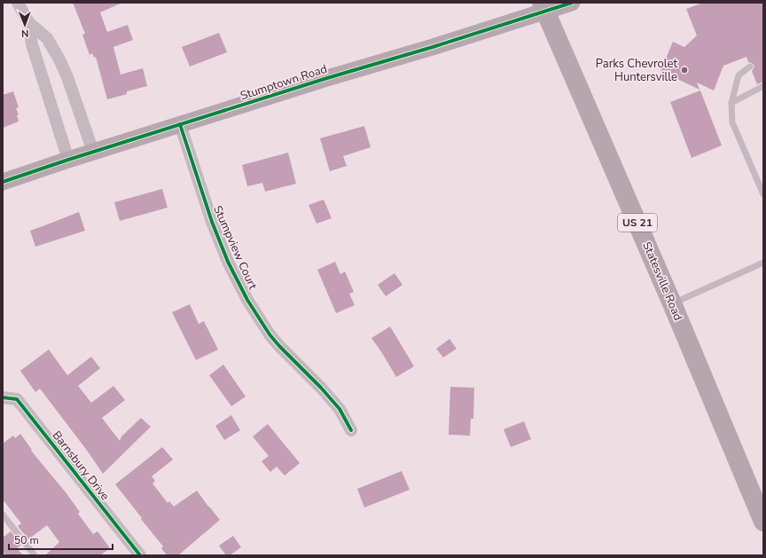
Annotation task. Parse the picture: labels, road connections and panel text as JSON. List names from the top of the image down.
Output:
{
  "streets": {
    "main road": ["US 21", "Statesville Road"],
    "street": ["Stumptown Road", "Stumpview Court", "Barnsbury Drive"]
  },
  "crossings": [
    ["Stumptown Road", "Stumpview Court"],
    ["Stumptown Road", "Statesville Road"]
  ],
  "places": ["Parks Chevrolet Huntersville"],
  "scale_bar": "50 m",
  "north": "bottom"
}
